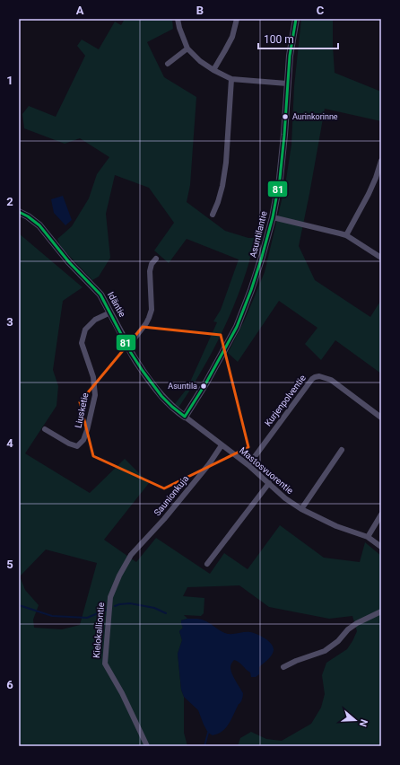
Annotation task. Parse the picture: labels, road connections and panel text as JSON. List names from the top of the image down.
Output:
{
  "streets": {
    "street": [
      "Asuntilantie",
      "Idäntie",
      "Kurjenpolventie",
      "Liusketie",
      "Mastosvuorentie",
      "Saunionkuja",
      "Kielokalliontie"
    ]
  },
  "crossings": [
    ["Asuntilantie", "Idäntie"],
    ["Asuntilantie", "Mastosvuorentie"],
    ["Idäntie", "Liusketie"],
    ["Idäntie", "Mastosvuorentie"],
    ["Kurjenpolventie", "Mastosvuorentie"],
    ["Mastosvuorentie", "Saunionkuja"],
    ["Saunionkuja", "Kielokalliontie"]
  ],
  "places": ["Aurinkorinne", "Asuntila"],
  "lines": ["transit line 81"],
  "scale_bar": "100 m",
  "north": "right",
  "grid": {
    "columns": ["A", "B", "C"],
    "rows": [
      "1",
      "2",
      "3",
      "4",
      "5",
      "6"
    ]
  }
}
